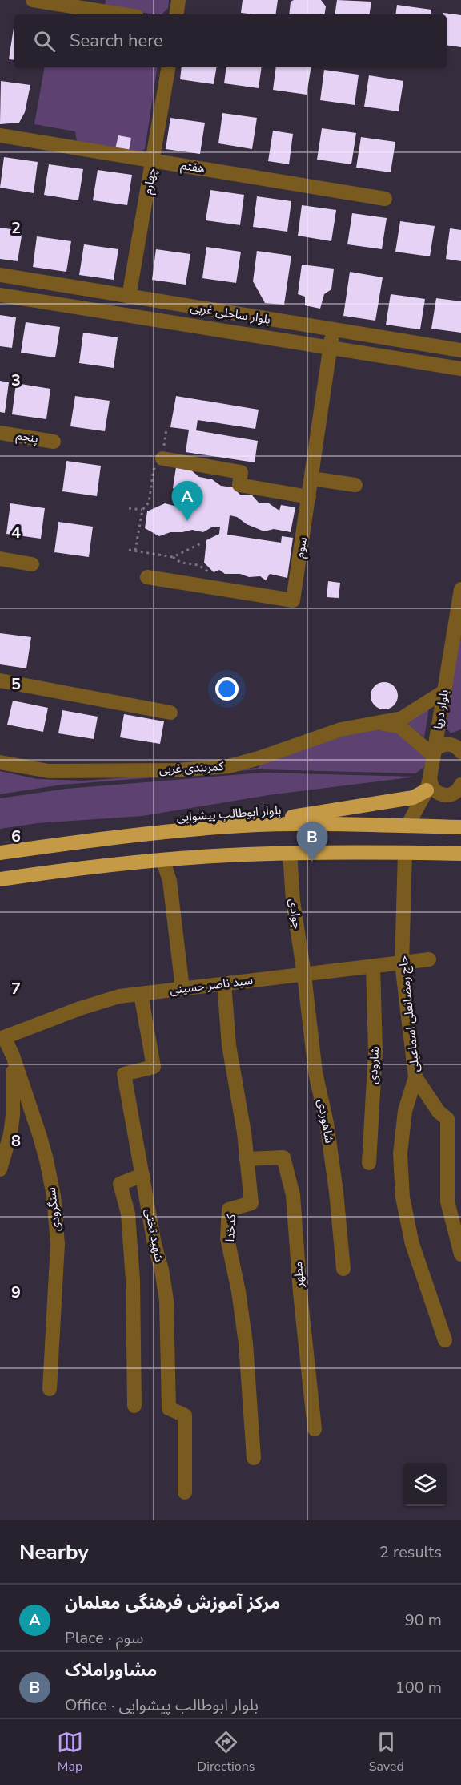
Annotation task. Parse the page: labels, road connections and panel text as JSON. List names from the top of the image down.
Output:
{
  "streets": {
    "highway": ["بلوار ابوطالب پیشوایی"],
    "street": [
      "هفتم",
      "چهارم",
      "بلوار ساحلی غربی",
      "پنجم",
      "سوم",
      "بلوار دریا",
      "کمربندی غربی",
      "جوادی",
      "سید ناصر حسینی",
      "حاج رمضانعلی اسماعیلی",
      "شارودی",
      "شاهوردی",
      "سنگرودی",
      "کدخدا",
      "شهید تختی",
      "مطهر"
    ]
  },
  "crossings": [
    ["هفتم", "چهارم"],
    ["چهارم", "بلوار ساحلی غربی"],
    ["بلوار ساحلی غربی", "سوم"],
    ["بلوار دریا", "کمربندی غربی"],
    ["بلوار دریا", "بلوار ابوطالب پیشوایی"],
    ["جوادی", "سید ناصر حسینی"],
    ["جوادی", "شاهوردی"],
    ["سید ناصر حسینی", "حاج رمضانعلی اسماعیلی"],
    ["سید ناصر حسینی", "شارودی"],
    ["سید ناصر حسینی", "شاهوردی"],
    ["سید ناصر حسینی", "سنگرودی"],
    ["سید ناصر حسینی", "کدخدا"],
    ["سید ناصر حسینی", "شهید تختی"],
    ["کدخدا", "مطهر"]
  ],
  "page": {
    "search": "Search here",
    "pins": ["A", "B"],
    "heading": ["Nearby", "2 results"],
    "list": [
      {
        "mark": "A",
        "name": "مرکز آموزش فرهنگی معلمان",
        "note": "Place · سوم",
        "value": "90 m"
      },
      {
        "mark": "B",
        "name": "مشاوراملاک",
        "note": "Office · بلوار ابوطالب پیشوایی",
        "value": "100 m"
      }
    ],
    "nav": ["Map", "Directions", "Saved"]
  },
  "grid": {
    "rows": [
      "2",
      "3",
      "4",
      "5",
      "6",
      "7",
      "8",
      "9"
    ]
  }
}
